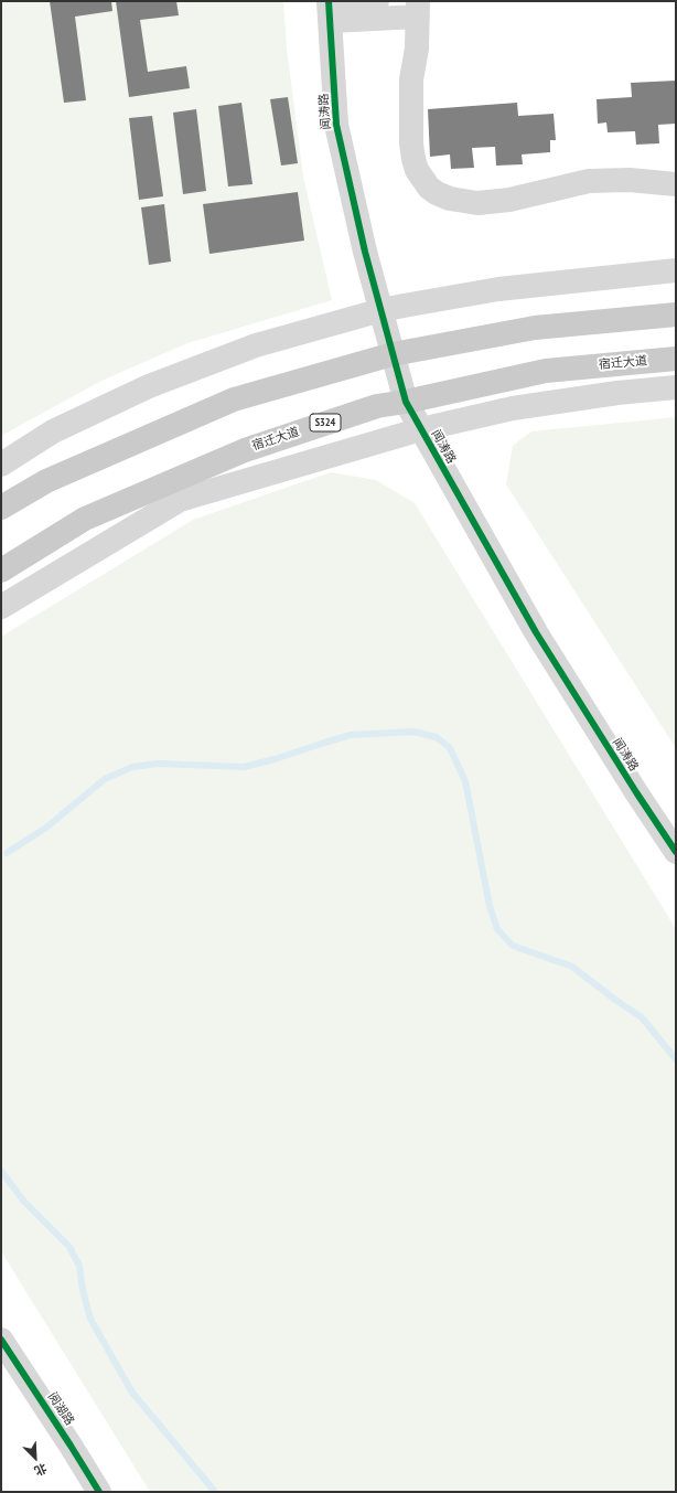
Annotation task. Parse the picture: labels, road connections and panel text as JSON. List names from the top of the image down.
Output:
{
  "streets": {
    "main road": ["宿迁大道", "S324"],
    "street": ["闻涛路", "阅湖路"]
  },
  "crossings": [
    ["闻涛路", "宿迁大道"]
  ],
  "north": "bottom right"
}
